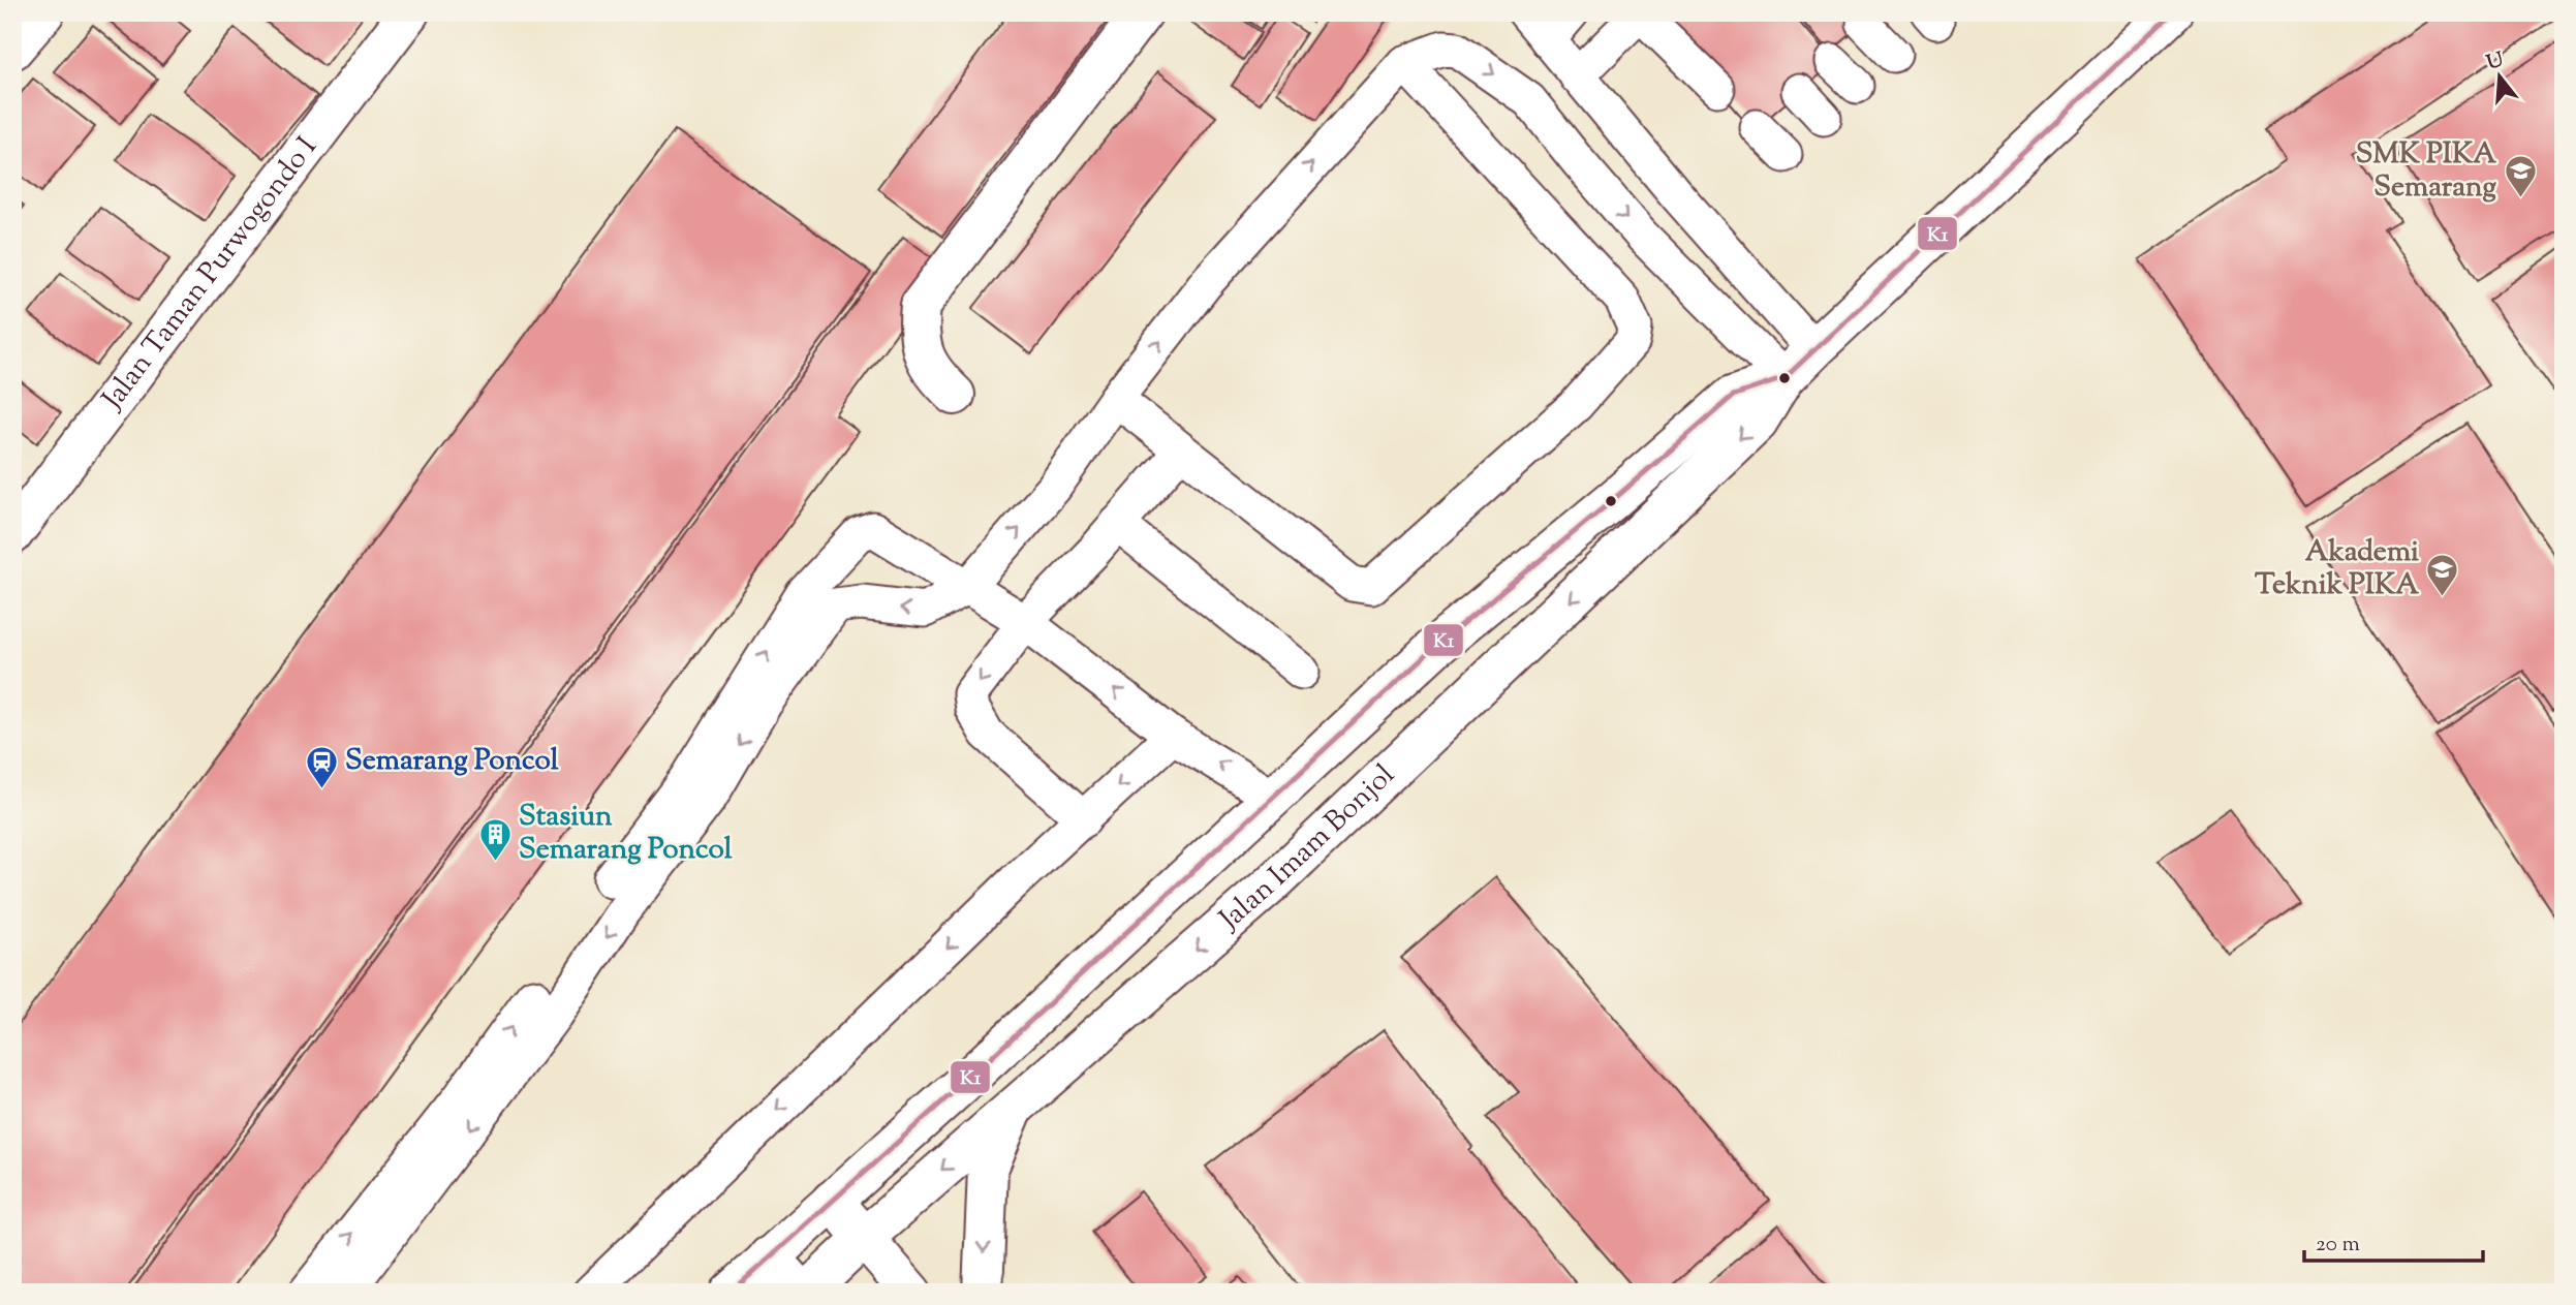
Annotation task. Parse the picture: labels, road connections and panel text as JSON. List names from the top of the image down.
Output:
{
  "streets": {
    "main road": ["Jalan Taman Purwogondo I", "Jalan Imam Bonjol"]
  },
  "places": {
    "school or university": ["SMK PIKA Semarang", "Akademi Teknik PIKA"],
    "station": ["Semarang Poncol"],
    "building": ["Stasiun Semarang Poncol"]
  },
  "lines": ["transit line K1"],
  "scale_bar": "20 m",
  "north": "top"
}
